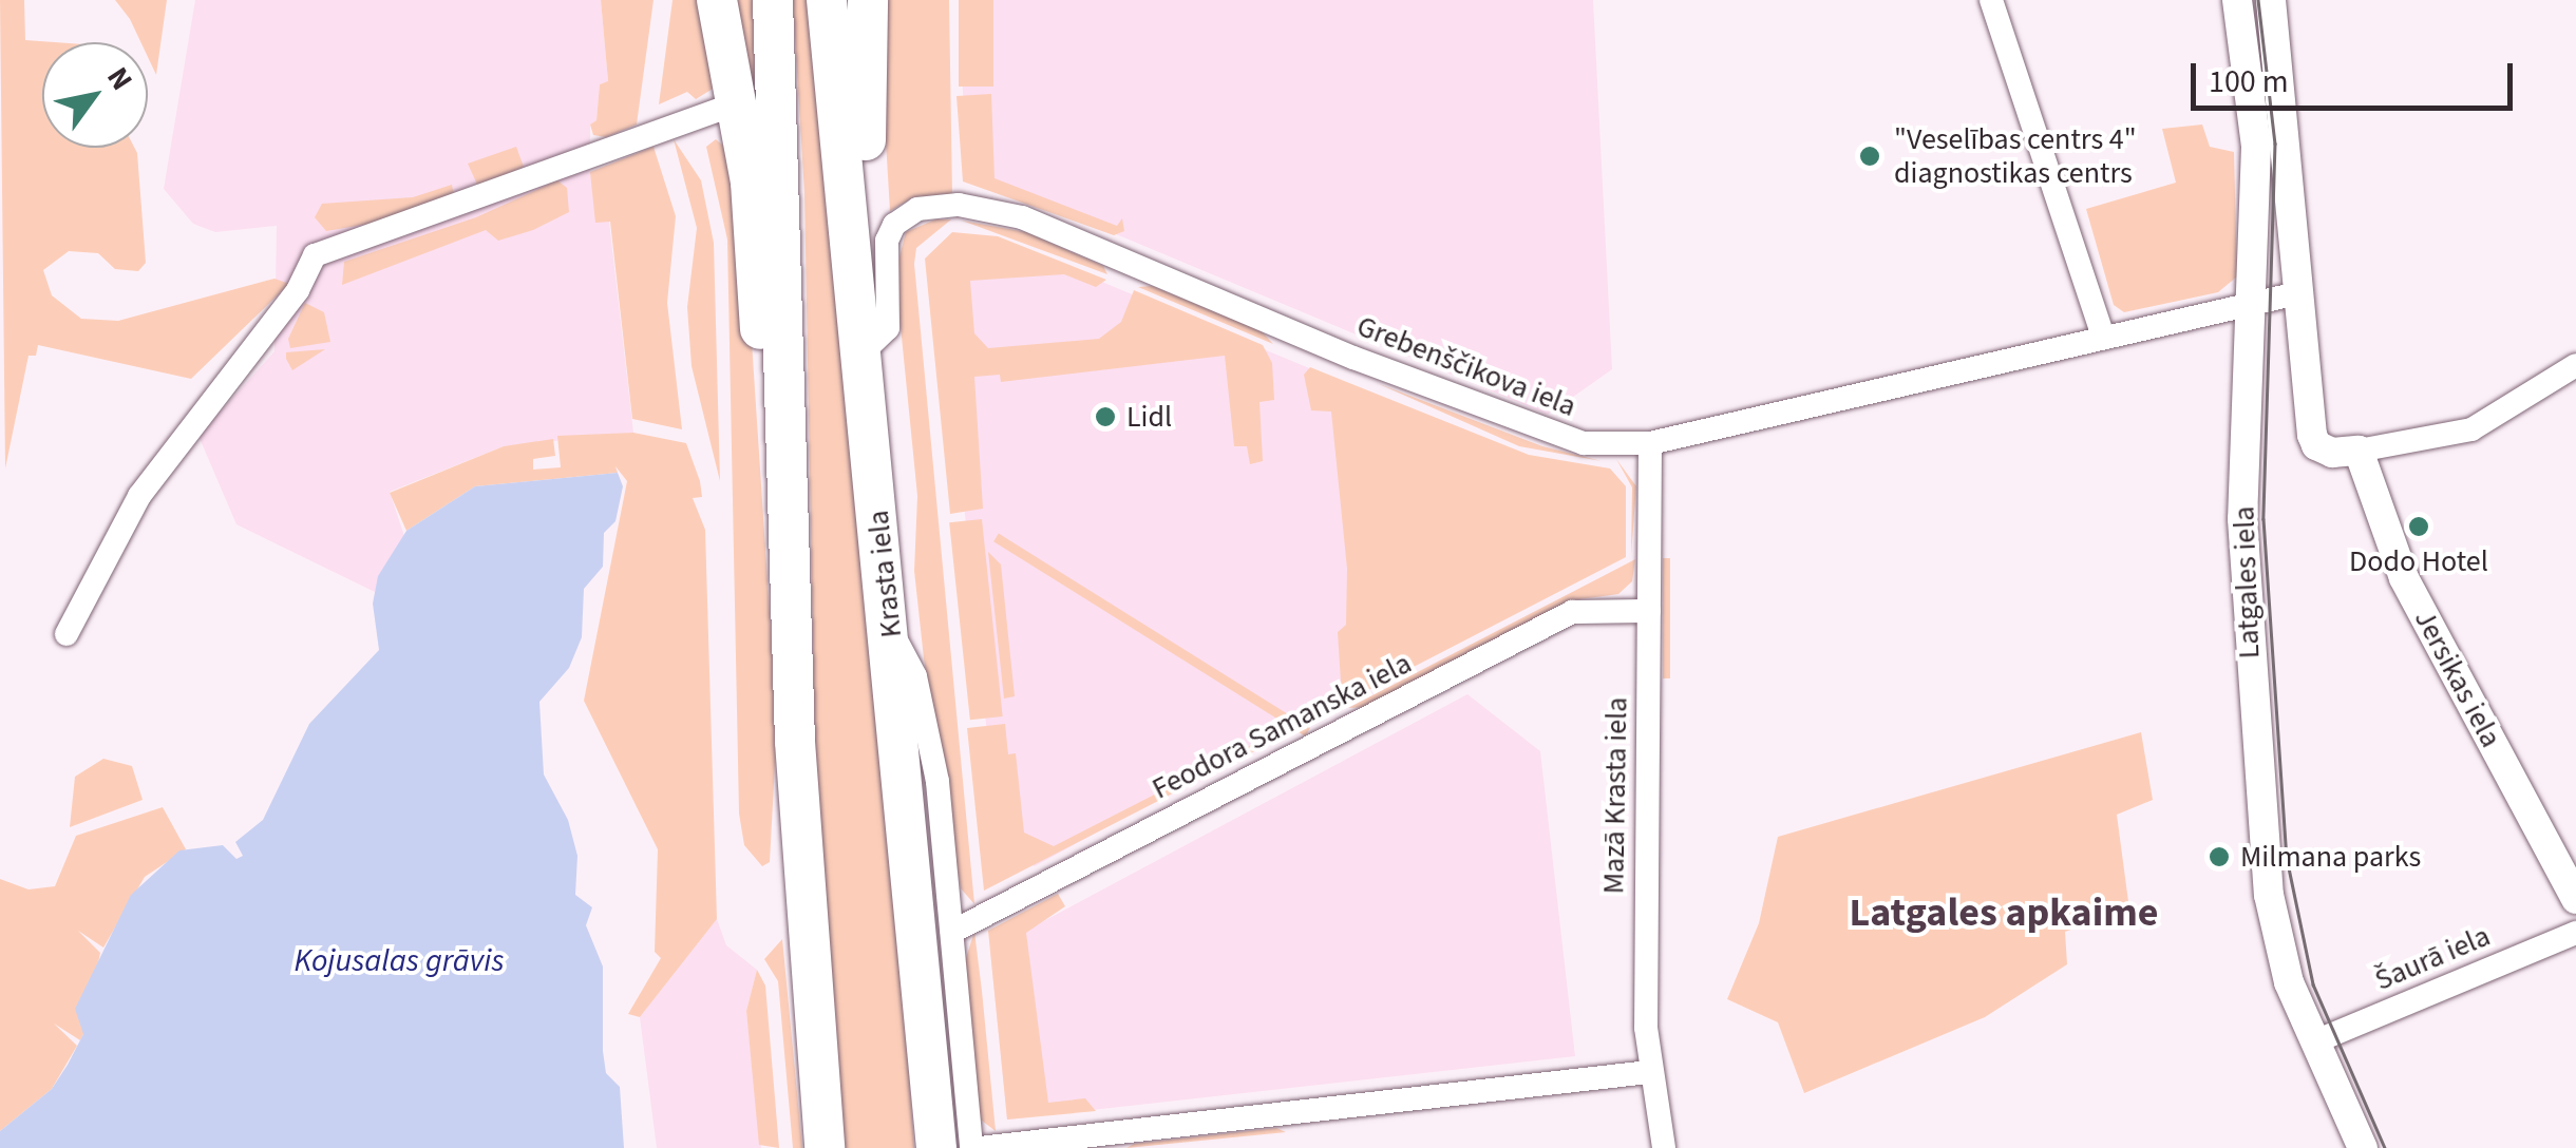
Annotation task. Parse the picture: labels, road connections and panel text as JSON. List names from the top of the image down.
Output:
{
  "streets": {
    "highway": ["Krasta iela"],
    "street": [
      "Grebenščikova iela",
      "Latgales iela",
      "Jersikas iela",
      "Feodora Samanska iela",
      "Mazā Krasta iela",
      "Šaurā iela"
    ]
  },
  "crossings": [
    ["Grebenščikova iela", "Krasta iela"],
    ["Grebenščikova iela", "Latgales iela"],
    ["Grebenščikova iela", "Mazā Krasta iela"],
    ["Latgales iela", "Šaurā iela"],
    ["Feodora Samanska iela", "Mazā Krasta iela"]
  ],
  "districts": ["Latgales apkaime"],
  "water": ["Kojusalas grāvis"],
  "places": [
    "\"Veselības centrs 4\" diagnostikas centrs",
    "Lidl",
    "Dodo Hotel",
    "Milmana parks"
  ],
  "scale_bar": "100 m",
  "north": "top right"
}
